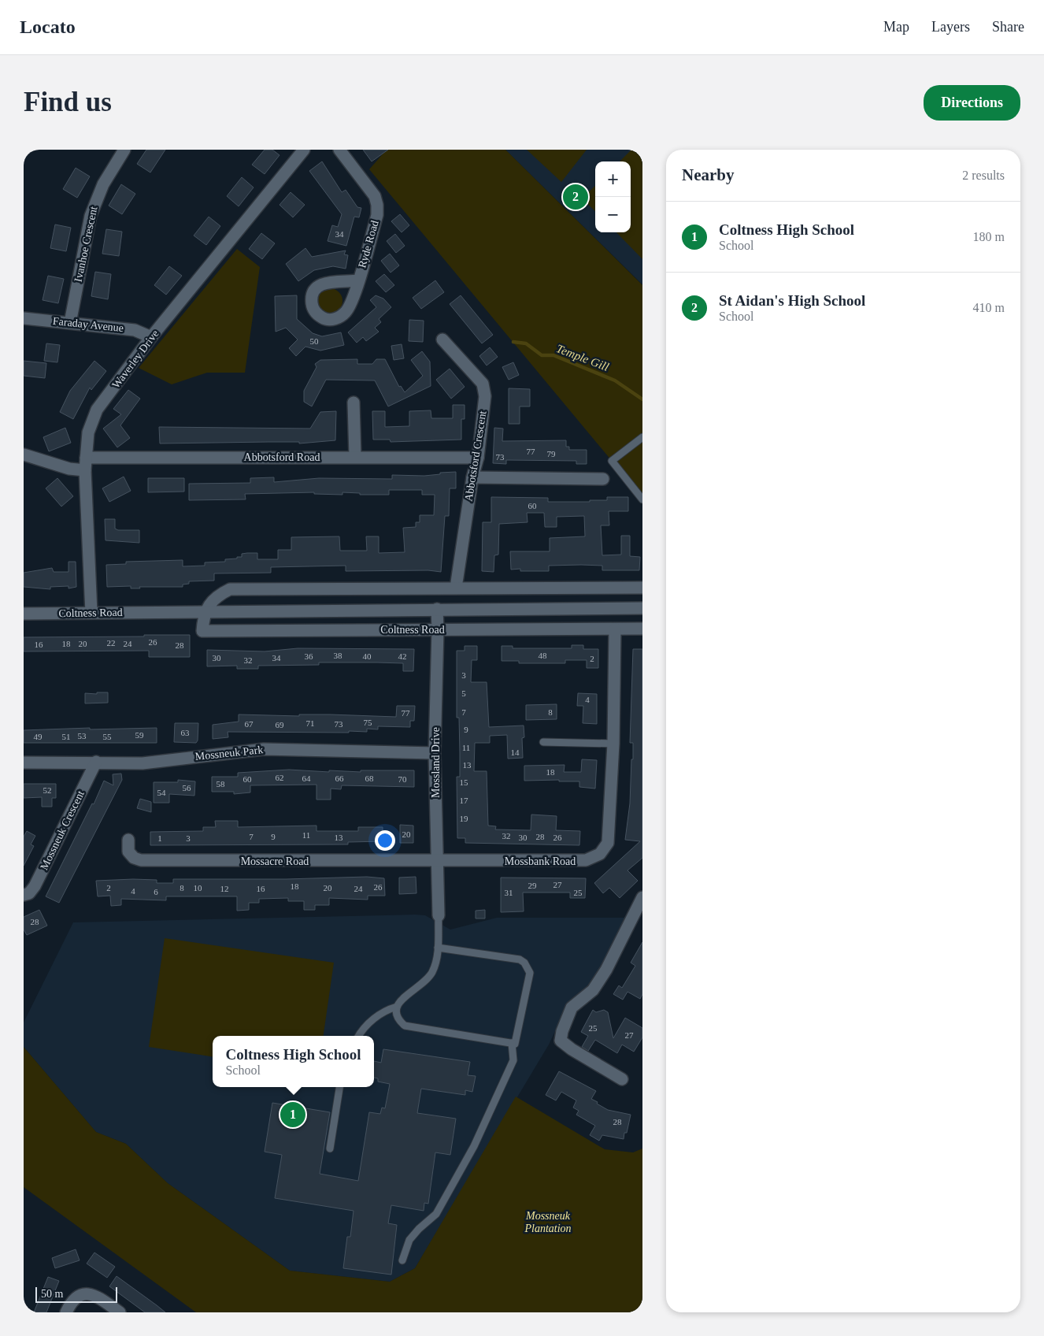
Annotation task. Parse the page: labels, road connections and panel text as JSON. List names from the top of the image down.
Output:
{
  "streets": {
    "street": [
      "Ivanhoe Crescent",
      "Ryde Road",
      "Faraday Avenue",
      "Waverley Drive",
      "Abbotsford Crescent",
      "Abbotsford Road",
      "Coltness Road",
      "Mossneuk Park",
      "Mossland Drive",
      "Mossneuk Crescent",
      "Mossacre Road",
      "Mossbank Road"
    ]
  },
  "crossings": [
    ["Ivanhoe Crescent", "Faraday Avenue"],
    ["Faraday Avenue", "Waverley Drive"],
    ["Waverley Drive", "Abbotsford Road"],
    ["Waverley Drive", "Coltness Road"],
    ["Abbotsford Crescent", "Abbotsford Road"],
    ["Coltness Road", "Mossland Drive"],
    ["Coltness Road", "Mossbank Road"],
    ["Mossneuk Park", "Mossland Drive"],
    ["Mossneuk Park", "Mossneuk Crescent"],
    ["Mossland Drive", "Mossacre Road"],
    ["Mossland Drive", "Mossbank Road"],
    ["Mossacre Road", "Mossbank Road"]
  ],
  "water": ["Temple Gill"],
  "parks": ["Mossneuk Plantation"],
  "house_numbers": [
    "34",
    "50",
    "77",
    "79",
    "73",
    "60",
    "26",
    "22",
    "18",
    "20",
    "24",
    "16",
    "28",
    "38",
    "48",
    "36",
    "40",
    "42",
    "30",
    "34",
    "2",
    "32",
    "3",
    "5",
    "4",
    "7",
    "8",
    "77",
    "75",
    "71",
    "67",
    "73",
    "69",
    "9",
    "63",
    "59",
    "53",
    "49",
    "51",
    "55",
    "11",
    "14",
    "13",
    "18",
    "62",
    "64",
    "66",
    "68",
    "60",
    "70",
    "15",
    "58",
    "56",
    "52",
    "54",
    "17",
    "19",
    "20",
    "11",
    "32",
    "7",
    "9",
    "28",
    "13",
    "30",
    "26",
    "1",
    "3",
    "27",
    "29",
    "18",
    "26",
    "2",
    "8",
    "10",
    "20",
    "12",
    "16",
    "24",
    "4",
    "6",
    "31",
    "25",
    "28",
    "25",
    "27",
    "28"
  ],
  "scale_bar": "50 m",
  "page": {
    "header": "Locato",
    "nav": ["Map", "Layers", "Share"],
    "buttons": "Directions",
    "title": "Find us",
    "heading": ["Nearby", "2 results"],
    "map_buttons": ["+", "−"],
    "pins": ["2", "1"],
    "list": [
      {
        "mark": "1",
        "name": "Coltness High School",
        "note": "School",
        "value": "180 m"
      },
      {
        "mark": "2",
        "name": "St Aidan's High School",
        "note": "School",
        "value": "410 m"
      }
    ],
    "popup": ["Coltness High School", "School"],
    "scale": "50 m"
  }
}
